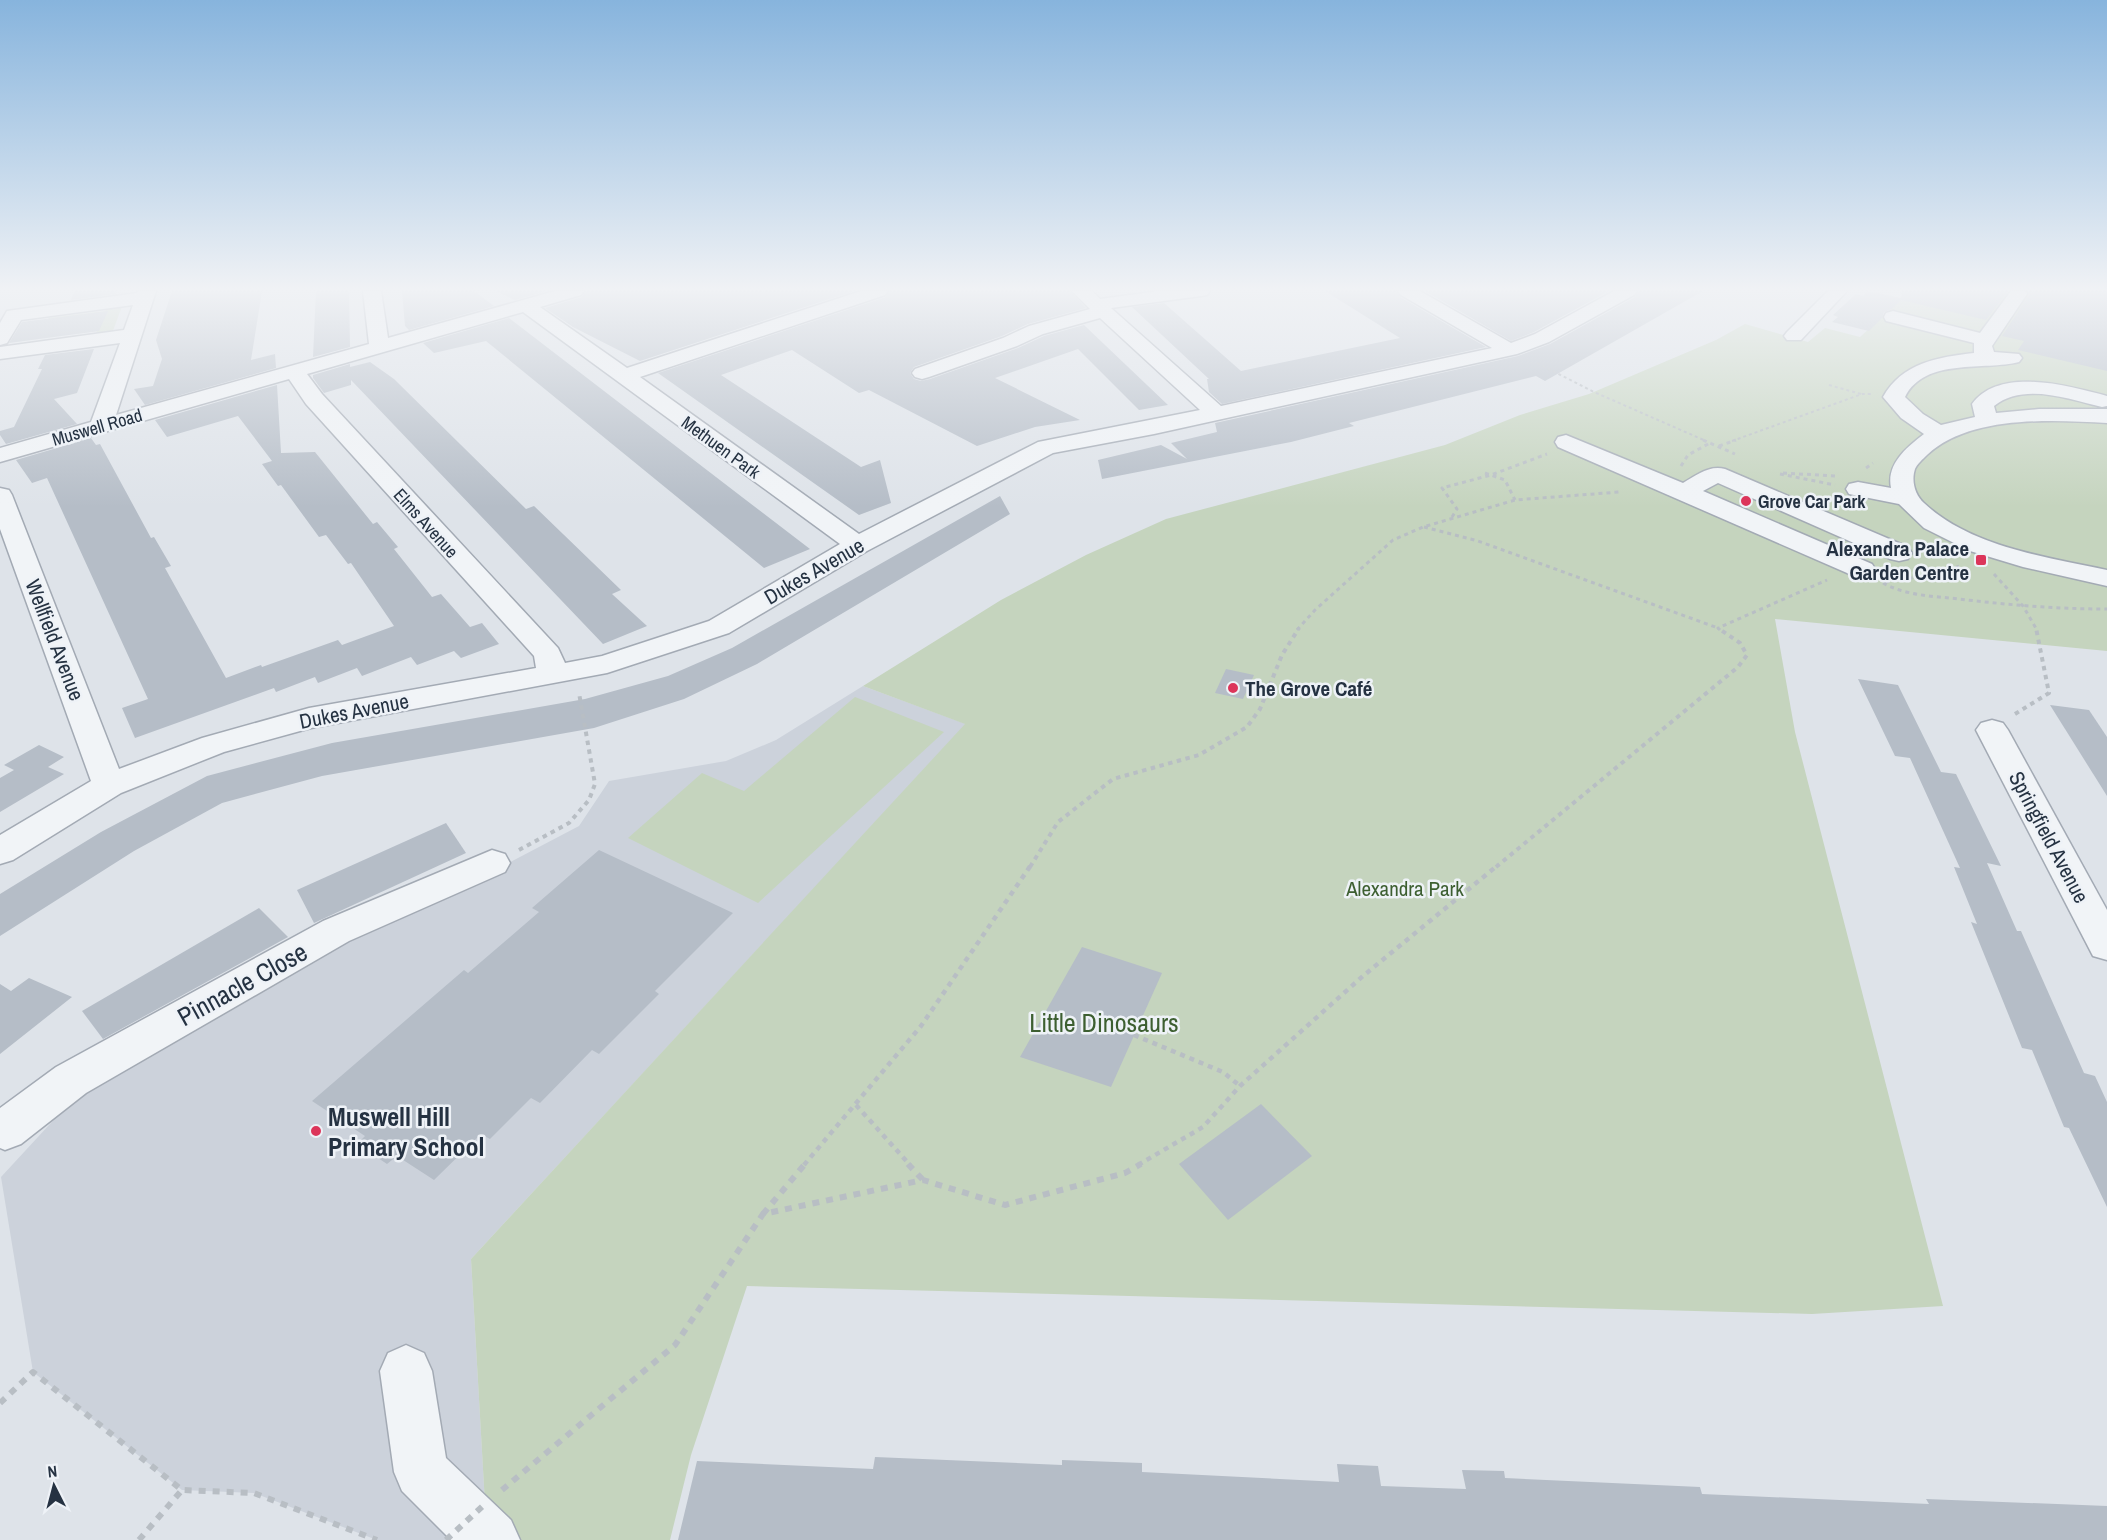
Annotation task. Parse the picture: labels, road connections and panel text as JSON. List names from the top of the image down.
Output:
{
  "streets": {
    "street": [
      "Muswell Road",
      "Methuen Park",
      "Elms Avenue",
      "Dukes Avenue",
      "Wellfield Avenue",
      "Springfield Avenue",
      "Pinnacle Close"
    ]
  },
  "crossings": [
    ["Muswell Road", "Elms Avenue"],
    ["Methuen Park", "Dukes Avenue"],
    ["Elms Avenue", "Dukes Avenue"],
    ["Dukes Avenue", "Wellfield Avenue"]
  ],
  "parks": ["Alexandra Park", "Little Dinosaurs"],
  "places": {
    "other": ["Grove Car Park", "The Grove Café", "Muswell Hill Primary School"],
    "transit": ["Alexandra Palace Garden Centre"]
  },
  "north": "top"
}
